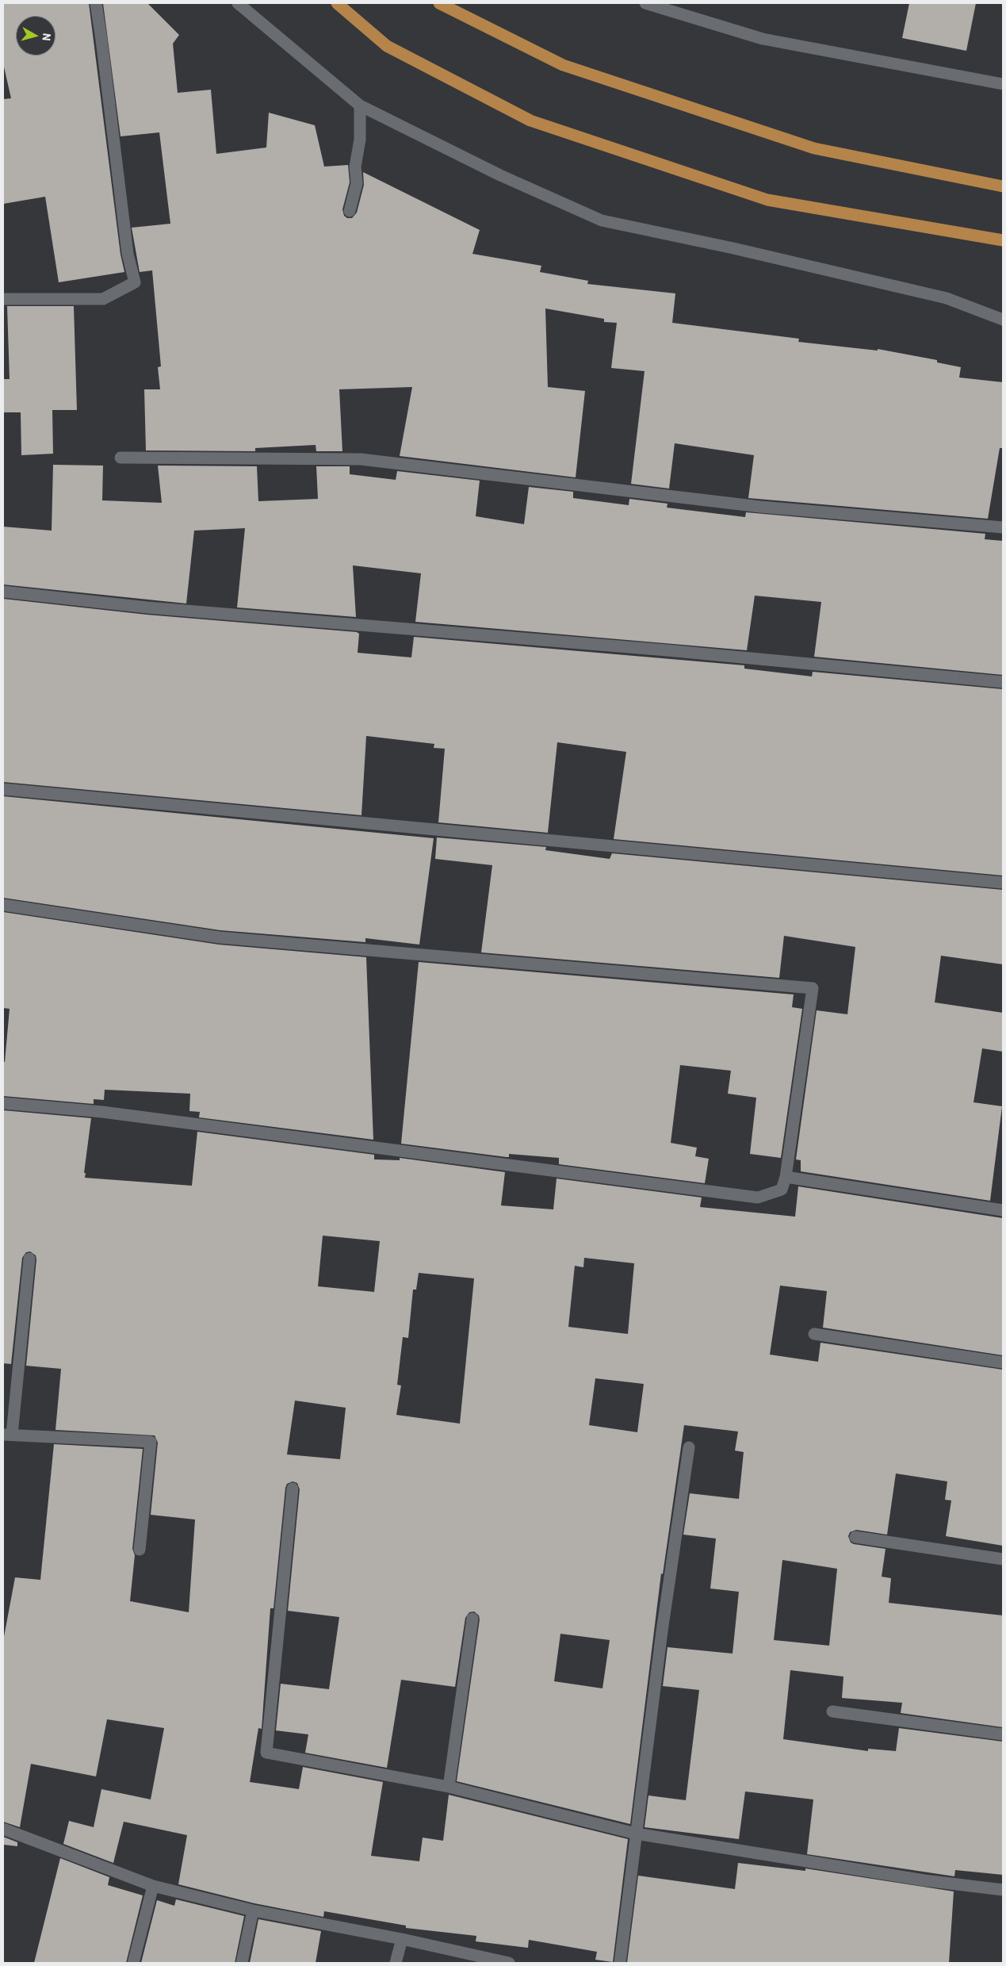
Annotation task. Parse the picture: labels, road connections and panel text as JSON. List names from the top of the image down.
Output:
{
  "north": "right"
}
